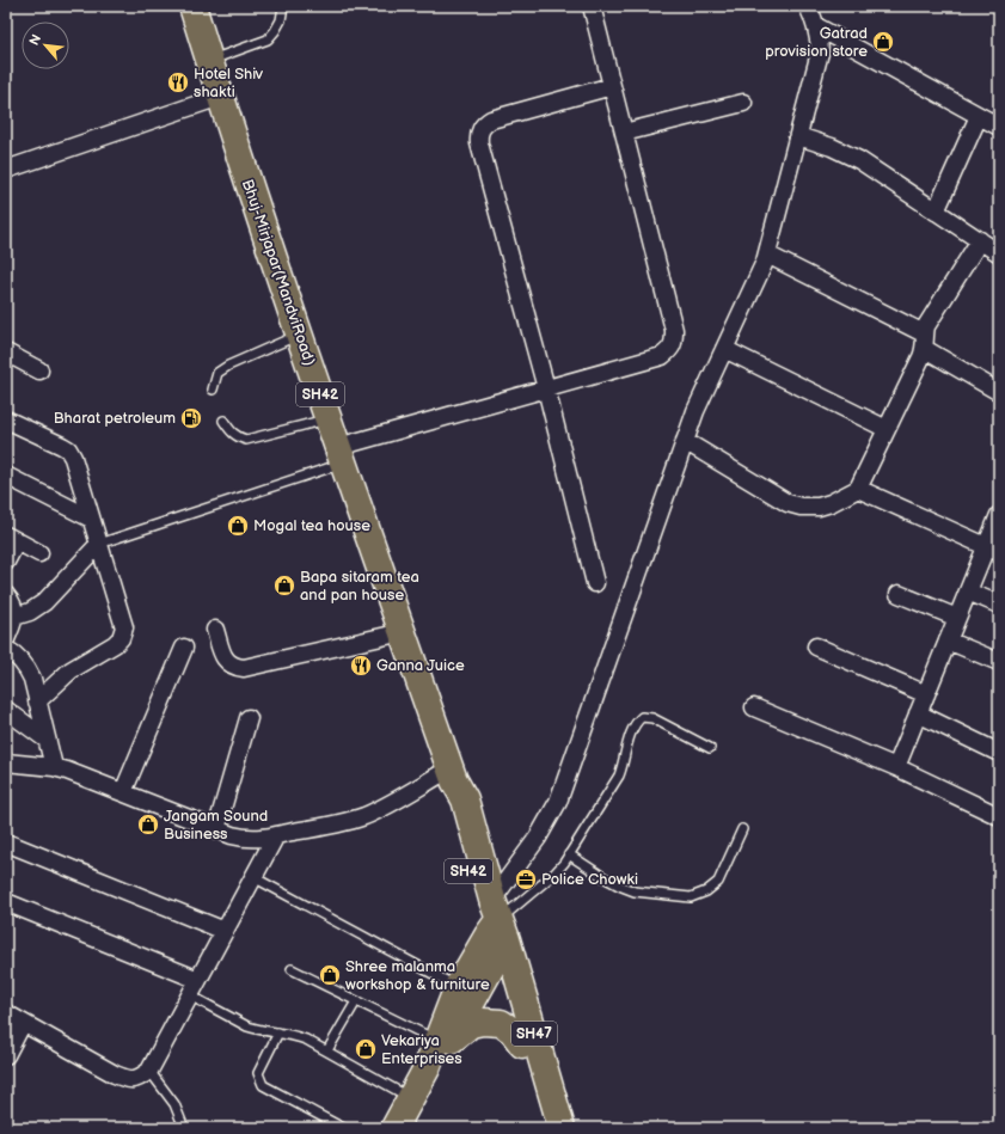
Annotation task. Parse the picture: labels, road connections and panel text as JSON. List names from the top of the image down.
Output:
{
  "streets": {
    "main road": ["Bhuj-Mirjapar(MandviRoad)", "SH42", "SH47"]
  },
  "crossings": [
    ["Bhuj-Mirjapar(MandviRoad)", "SH47"]
  ],
  "places": {
    "shop": [
      "Gatrad provision store",
      "Mogal tea house",
      "Bapa sitaram tea and pan house",
      "Jangam Sound Business",
      "Shree malanma workshop & furniture",
      "Vekariya Enterprises"
    ],
    "restaurant": ["Hotel Shiv shakti", "Ganna Juice"],
    "fuel station": ["Bharat petroleum"],
    "office": ["Police Chowki"]
  },
  "north": "top left"
}
